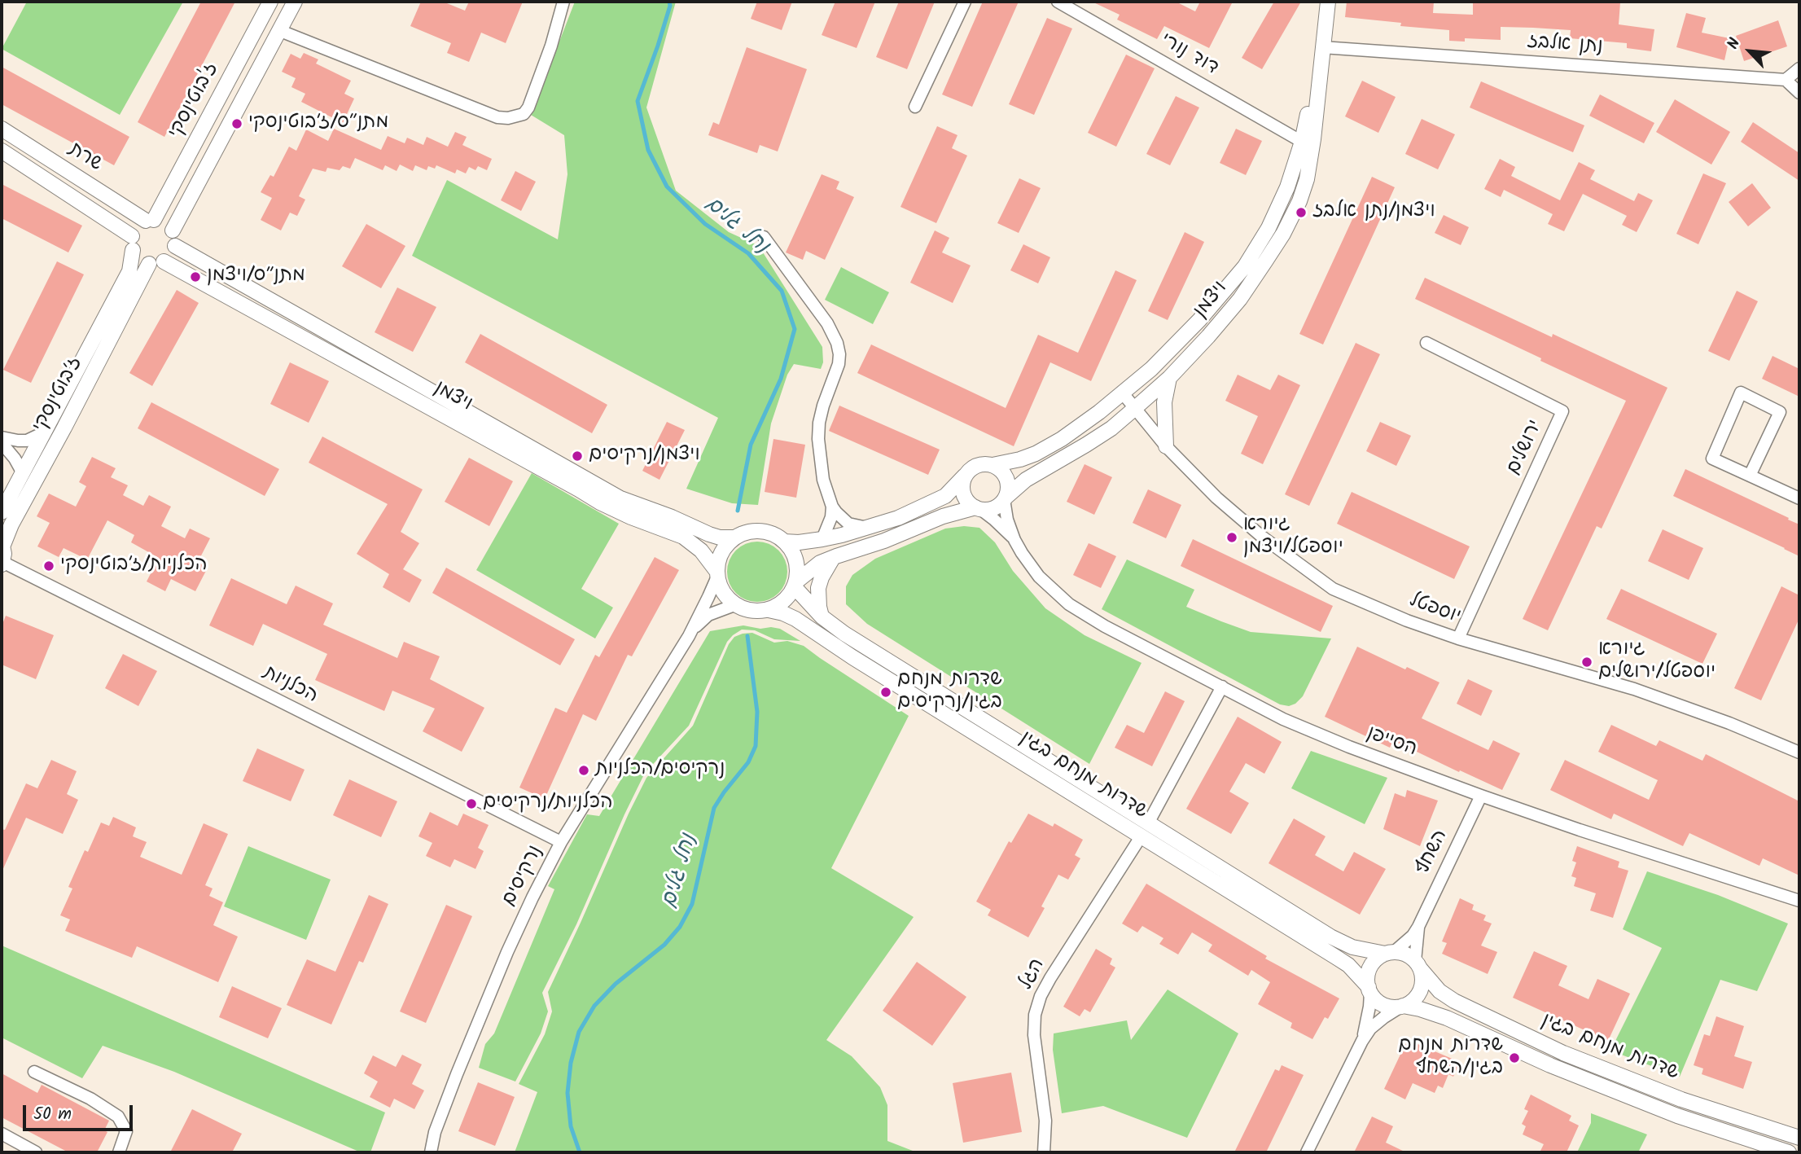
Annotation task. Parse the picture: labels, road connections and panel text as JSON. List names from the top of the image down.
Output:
{
  "streets": {
    "street": [
      "נתן אלבז",
      "דוד נורי",
      "ז'בוטינסקי",
      "שרת",
      "ויצמן",
      "ז׳בוטינסקי",
      "ירושלים",
      "יוספטל",
      "הכלניות",
      "הסייפן",
      "שדרות מנחם בגין",
      "השחף",
      "נרקיסים",
      "הגל"
    ]
  },
  "crossings": [
    ["נתן אלבז", "ויצמן"],
    ["דוד נורי", "ויצמן"],
    ["ז'בוטינסקי", "שרת"],
    ["ז'בוטינסקי", "ויצמן"],
    ["ז'בוטינסקי", "ז׳בוטינסקי"],
    ["שרת", "ויצמן"],
    ["שרת", "ז׳בוטינסקי"],
    ["ויצמן", "ז׳בוטינסקי"],
    ["ויצמן", "יוספטל"],
    ["ויצמן", "הסייפן"],
    ["ויצמן", "שדרות מנחם בגין"],
    ["ויצמן", "נרקיסים"],
    ["ז׳בוטינסקי", "הכלניות"],
    ["ירושלים", "יוספטל"],
    ["הכלניות", "נרקיסים"],
    ["הסייפן", "השחף"],
    ["הסייפן", "הגל"],
    ["שדרות מנחם בגין", "השחף"],
    ["שדרות מנחם בגין", "נרקיסים"],
    ["שדרות מנחם בגין", "הגל"]
  ],
  "water": ["נחל גלים"],
  "places": [
    "מתנ״ס/ז׳בוטינסקי",
    "ויצמן/נתן אלבז",
    "מתנ״ס/ויצמן",
    "ויצמן/נרקיסים",
    "גיורא יוספטל/ויצמן",
    "הכלניות/ז׳בוטינסקי",
    "גיורא יוספטל/ירושלים",
    "שדרות מנחם בגין/נרקיסים",
    "נרקיסים/הכלניות",
    "הכלניות/נרקיסים",
    "שדרות מנחם בגין/השחף"
  ],
  "scale_bar": "50 m",
  "north": "top left"
}
